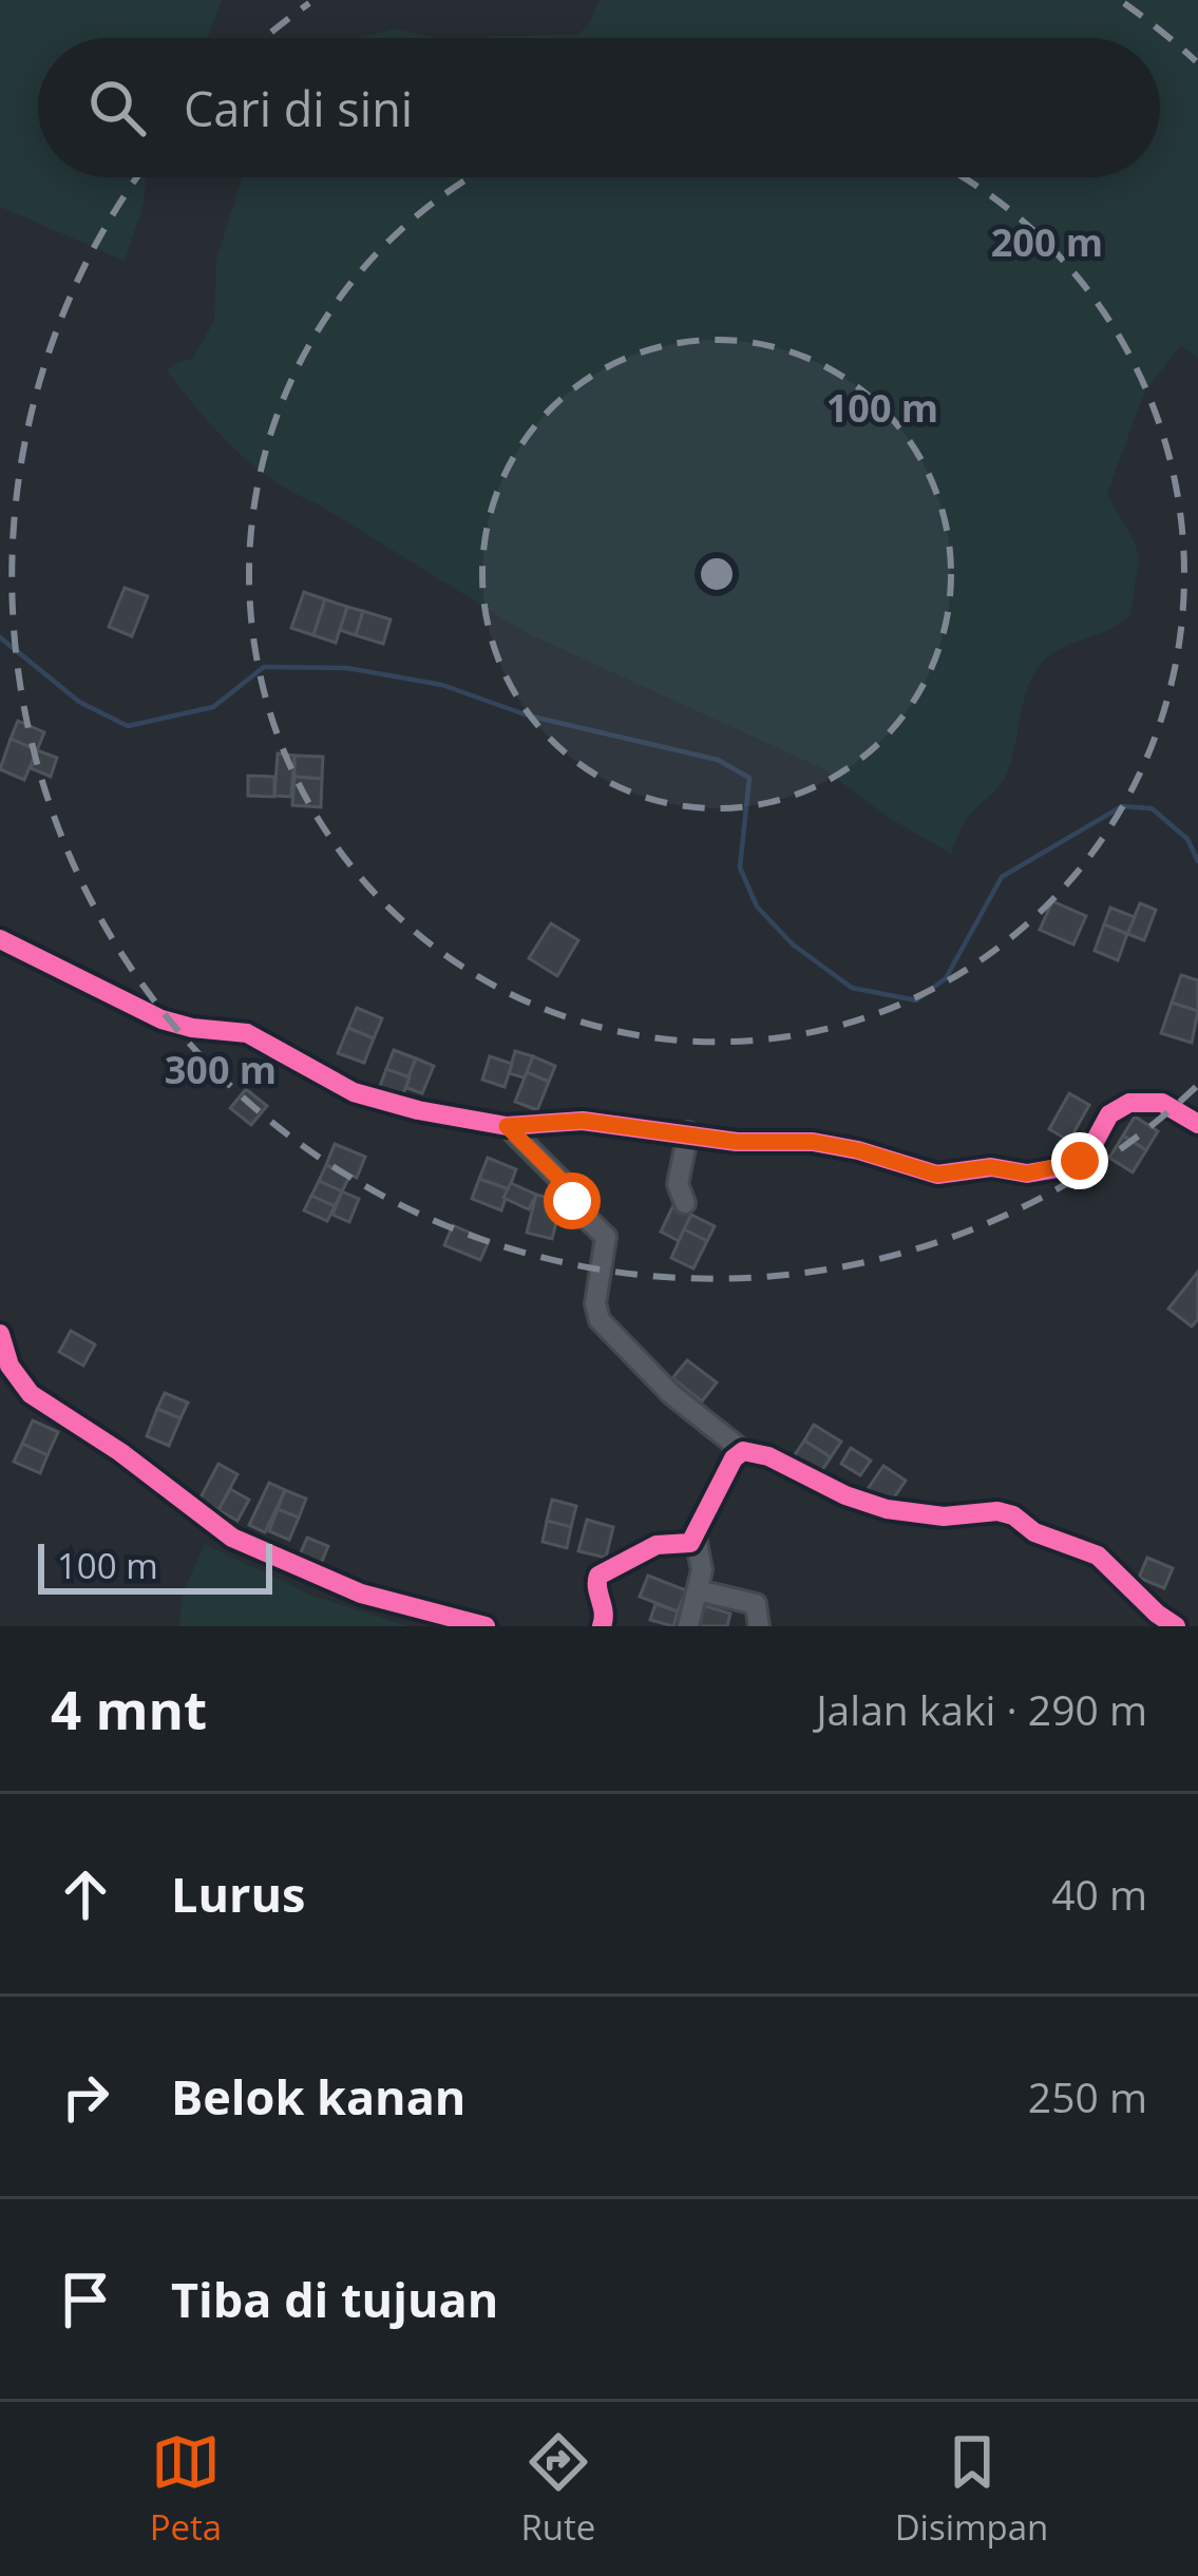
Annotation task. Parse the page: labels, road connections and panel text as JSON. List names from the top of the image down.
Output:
{
  "scale_bar": "100 m",
  "page": {
    "search": "Cari di sini",
    "scale": "100 m",
    "heading": ["4 mnt", "Jalan kaki · 290 m"],
    "list": [
      ["Lurus", "40 m"],
      ["Belok kanan", "250 m"],
      "Tiba di tujuan"
    ],
    "nav": ["Peta", "Rute", "Disimpan"]
  },
  "rings": ["200 m", "100 m", "300 m"]
}
